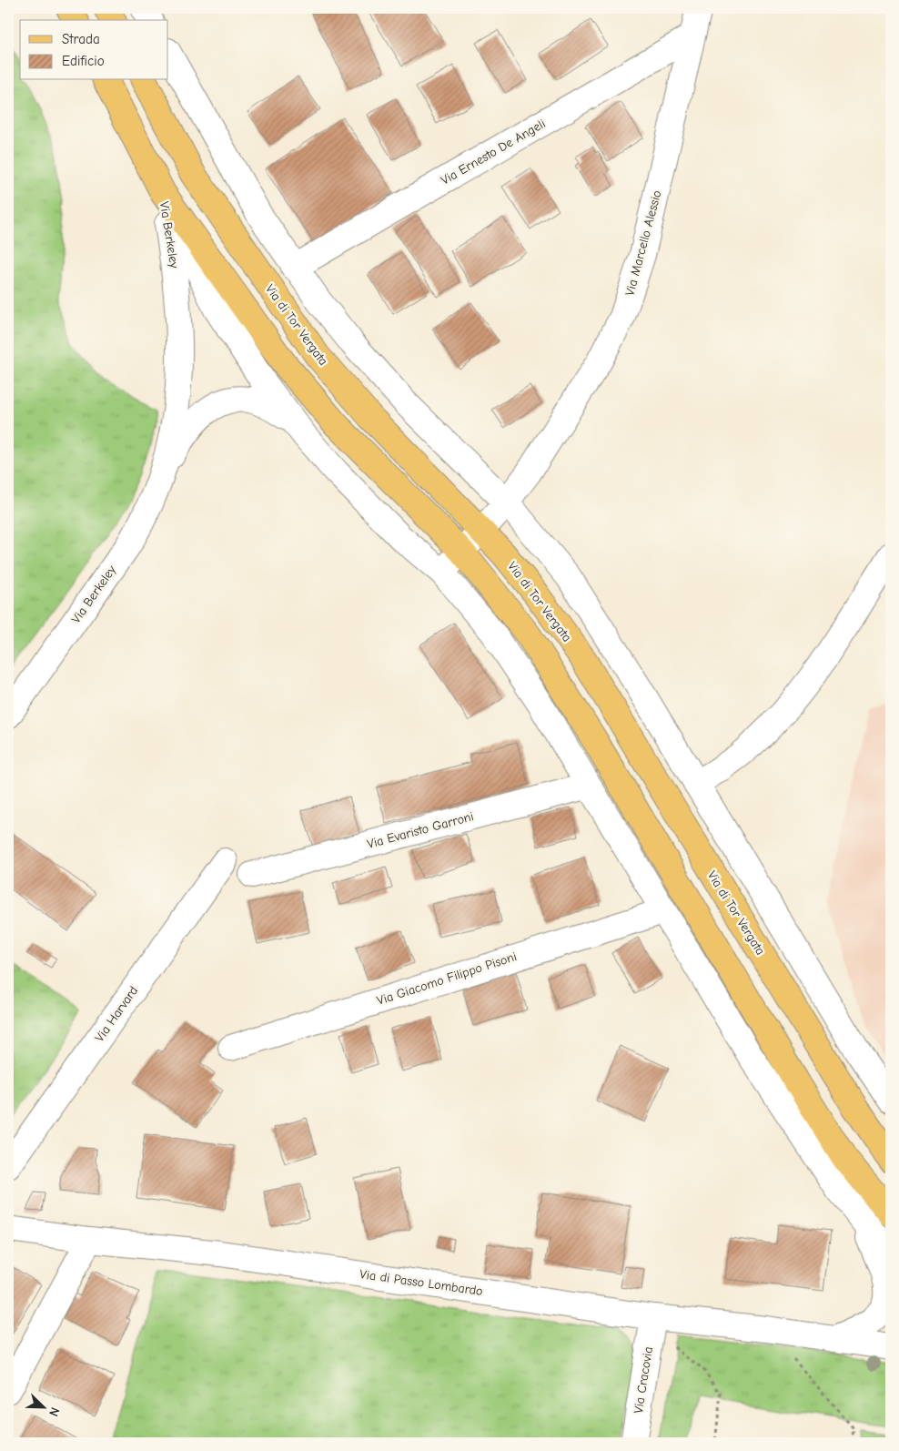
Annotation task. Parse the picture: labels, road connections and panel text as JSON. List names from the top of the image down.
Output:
{
  "streets": {
    "main road": ["Via di Tor Vergata"],
    "street": [
      "Via Ernesto De Angeli",
      "Via Berkeley",
      "Via Marcello Alessio",
      "Via Evaristo Garroni",
      "Via Giacomo Filippo Pisoni",
      "Via Harvard",
      "Via di Passo Lombardo",
      "Via Cracovia"
    ]
  },
  "crossings": [
    ["Via Ernesto De Angeli", "Via Marcello Alessio"],
    ["Via Marcello Alessio", "Via di Tor Vergata"],
    ["Via di Passo Lombardo", "Via Cracovia"]
  ],
  "legend": ["Strada", "Edificio"],
  "north": "bottom right"
}
